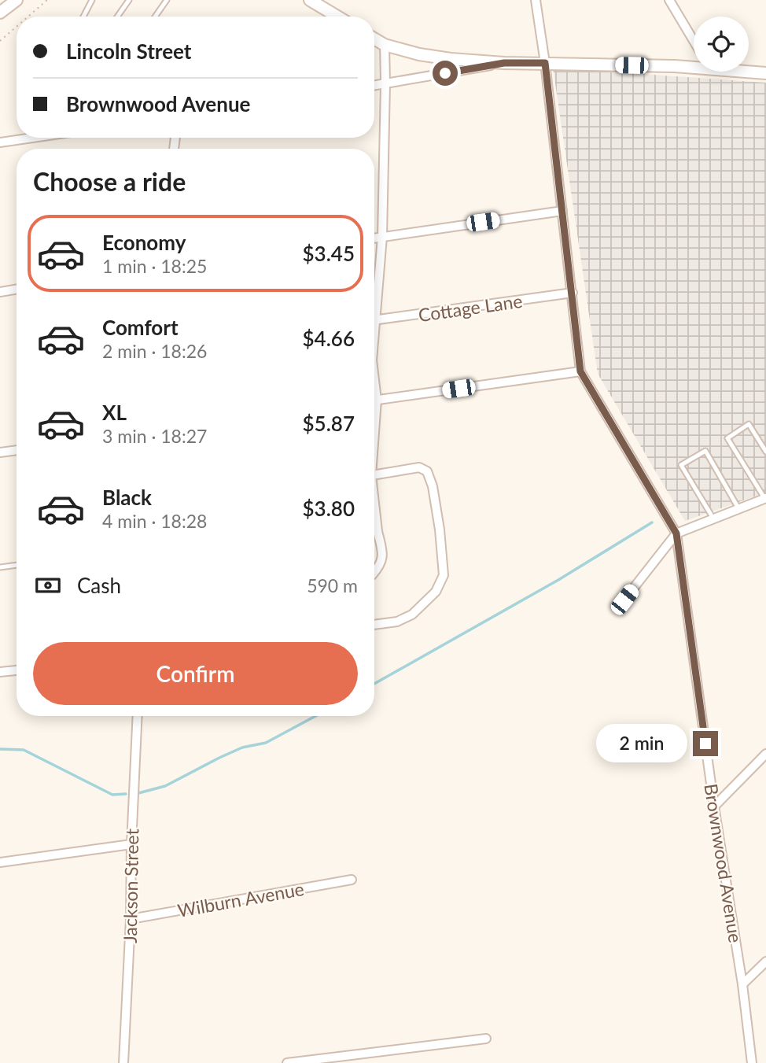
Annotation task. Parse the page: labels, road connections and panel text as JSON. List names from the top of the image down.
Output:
{
  "streets": {
    "street": [
      "Cottage Lane",
      "Brownwood Avenue",
      "Jackson Street",
      "Wilburn Avenue"
    ]
  },
  "crossings": [
    ["Cottage Lane", "Brownwood Avenue"],
    ["Jackson Street", "Wilburn Avenue"]
  ],
  "page": {
    "banner": ["Lincoln Street", "Brownwood Avenue"],
    "heading": "Choose a ride",
    "list": [
      {
        "name": "Economy",
        "note": "1 min · 18:25",
        "value": "$3.45"
      },
      {
        "name": "Comfort",
        "note": "2 min · 18:26",
        "value": "$4.66"
      },
      {
        "name": "XL",
        "note": "3 min · 18:27",
        "value": "$5.87"
      },
      {
        "name": "Black",
        "note": "4 min · 18:28",
        "value": "$3.80"
      }
    ],
    "pay": ["Cash", "590 m"],
    "buttons": "Confirm",
    "bubble": "2 min"
  }
}
